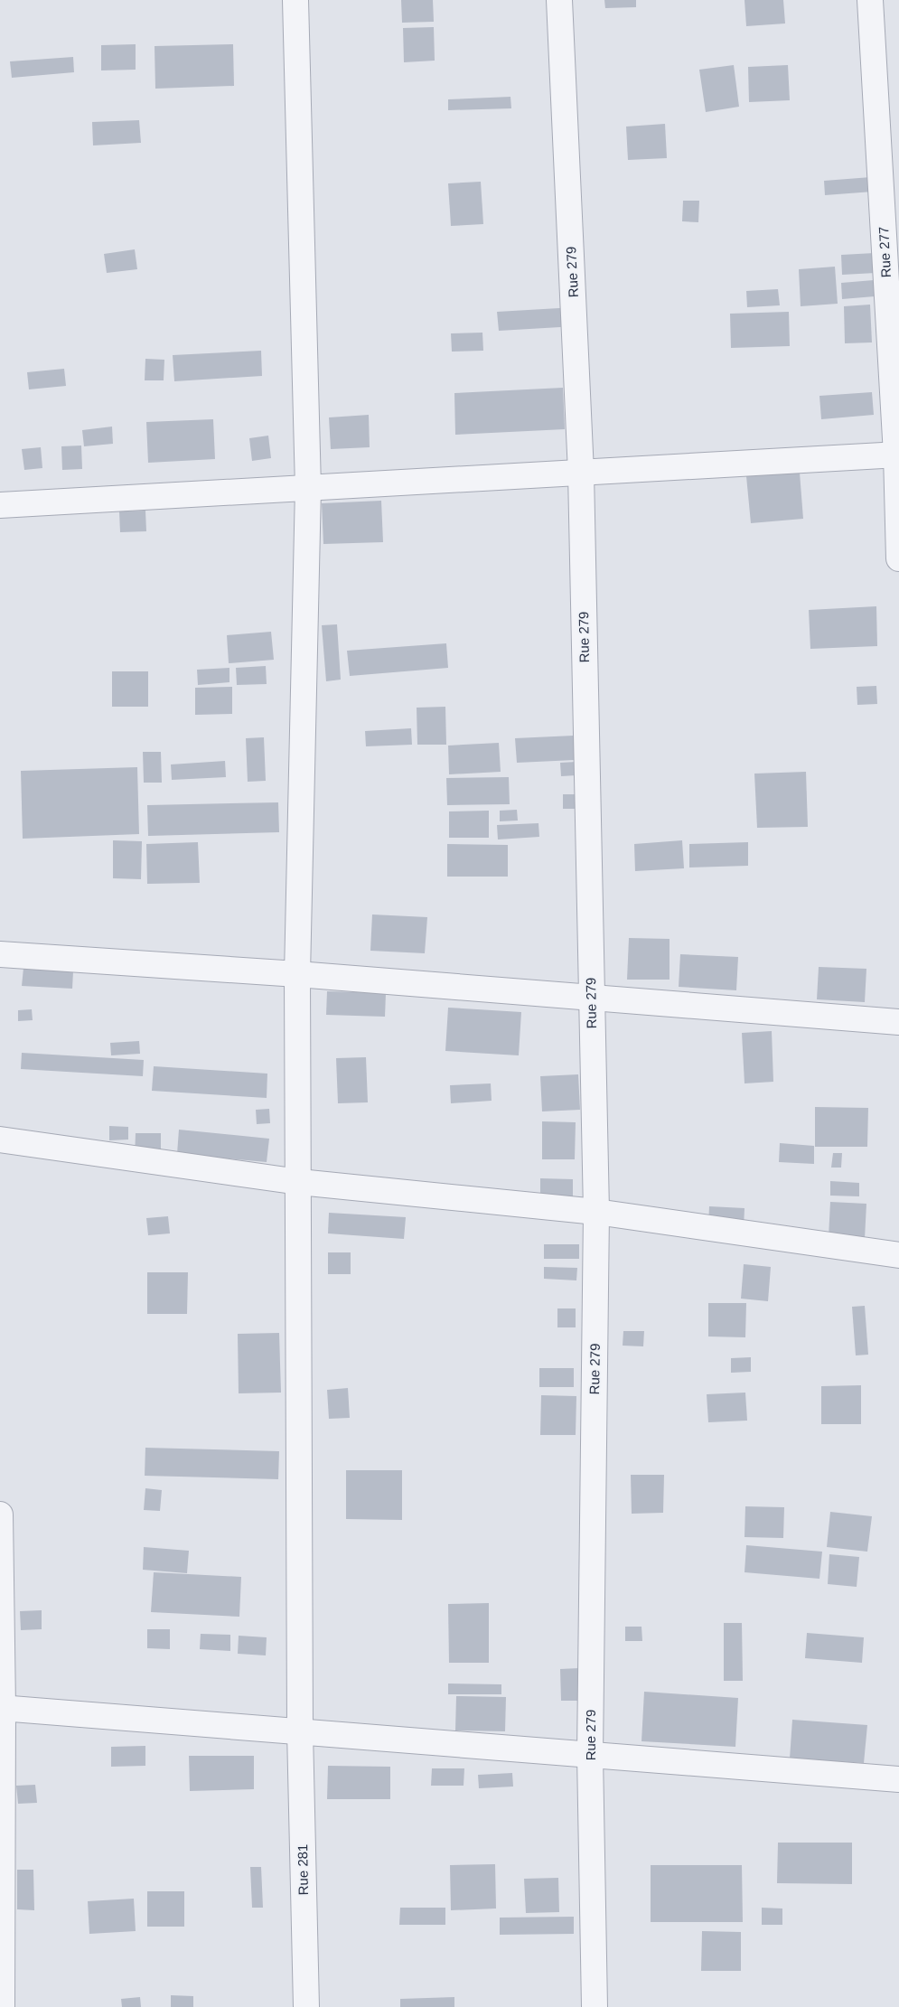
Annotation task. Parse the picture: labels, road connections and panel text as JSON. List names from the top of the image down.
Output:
{
  "streets": {
    "street": ["Rue 277", "Rue 279", "Rue 281"]
  }
}
